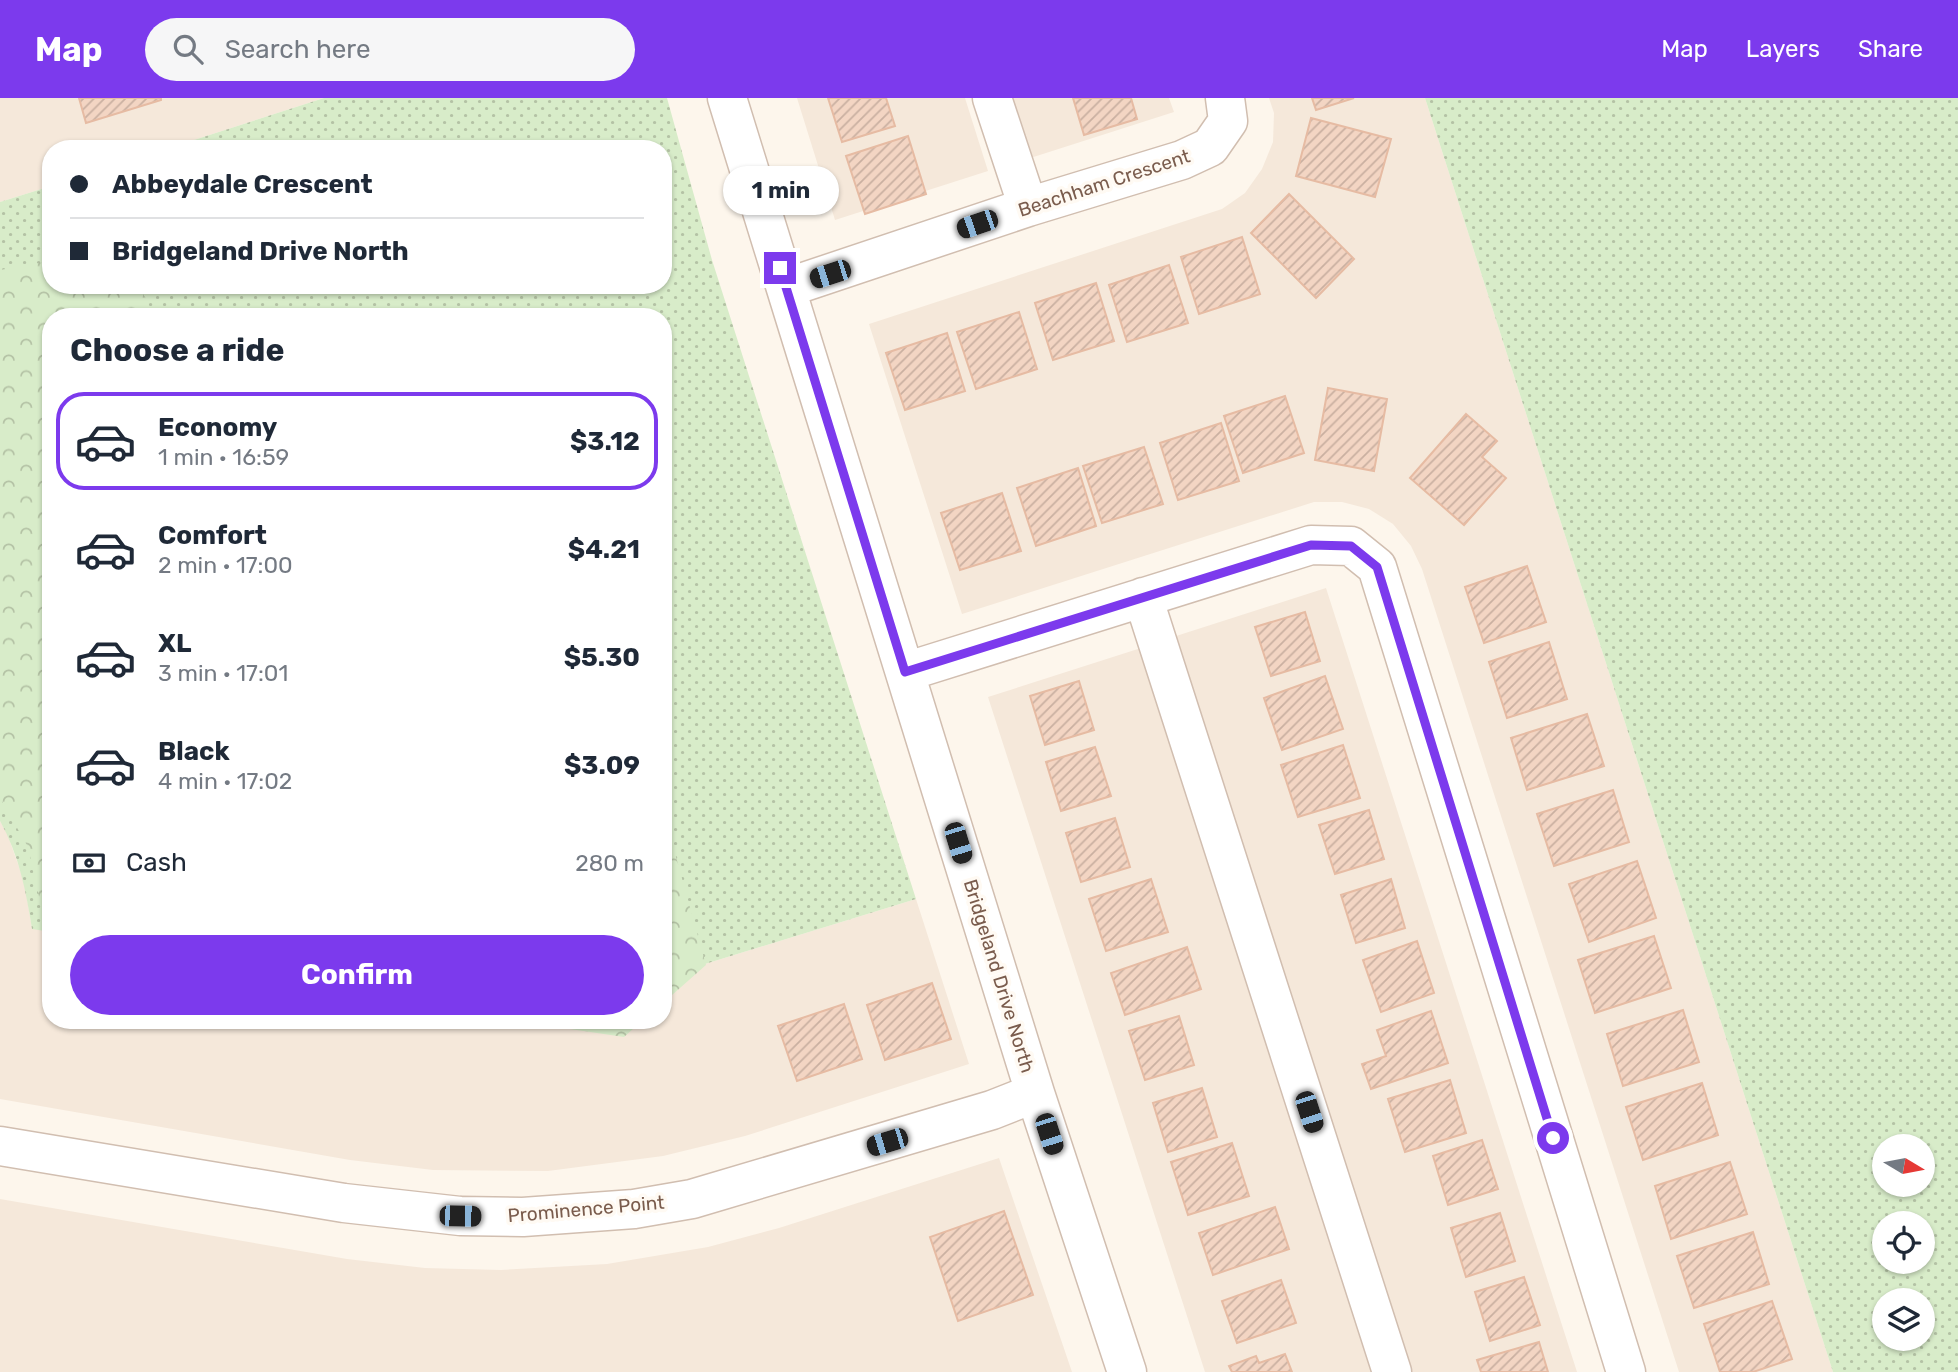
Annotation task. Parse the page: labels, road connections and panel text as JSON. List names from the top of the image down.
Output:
{
  "streets": {
    "street": ["Beachham Crescent", "Bridgeland Drive North", "Prominence Point"]
  },
  "crossings": [
    ["Beachham Crescent", "Bridgeland Drive North"],
    ["Bridgeland Drive North", "Prominence Point"]
  ],
  "north": "right",
  "page": {
    "header": "Map",
    "search": "Search here",
    "nav": ["Map", "Layers", "Share"],
    "banner": ["Abbeydale Crescent", "Bridgeland Drive North"],
    "bubble": "1 min",
    "heading": "Choose a ride",
    "list": [
      {
        "name": "Economy",
        "note": "1 min · 16:59",
        "value": "$3.12"
      },
      {
        "name": "Comfort",
        "note": "2 min · 17:00",
        "value": "$4.21"
      },
      {
        "name": "XL",
        "note": "3 min · 17:01",
        "value": "$5.30"
      },
      {
        "name": "Black",
        "note": "4 min · 17:02",
        "value": "$3.09"
      }
    ],
    "pay": ["Cash", "280 m"],
    "buttons": "Confirm"
  }
}
